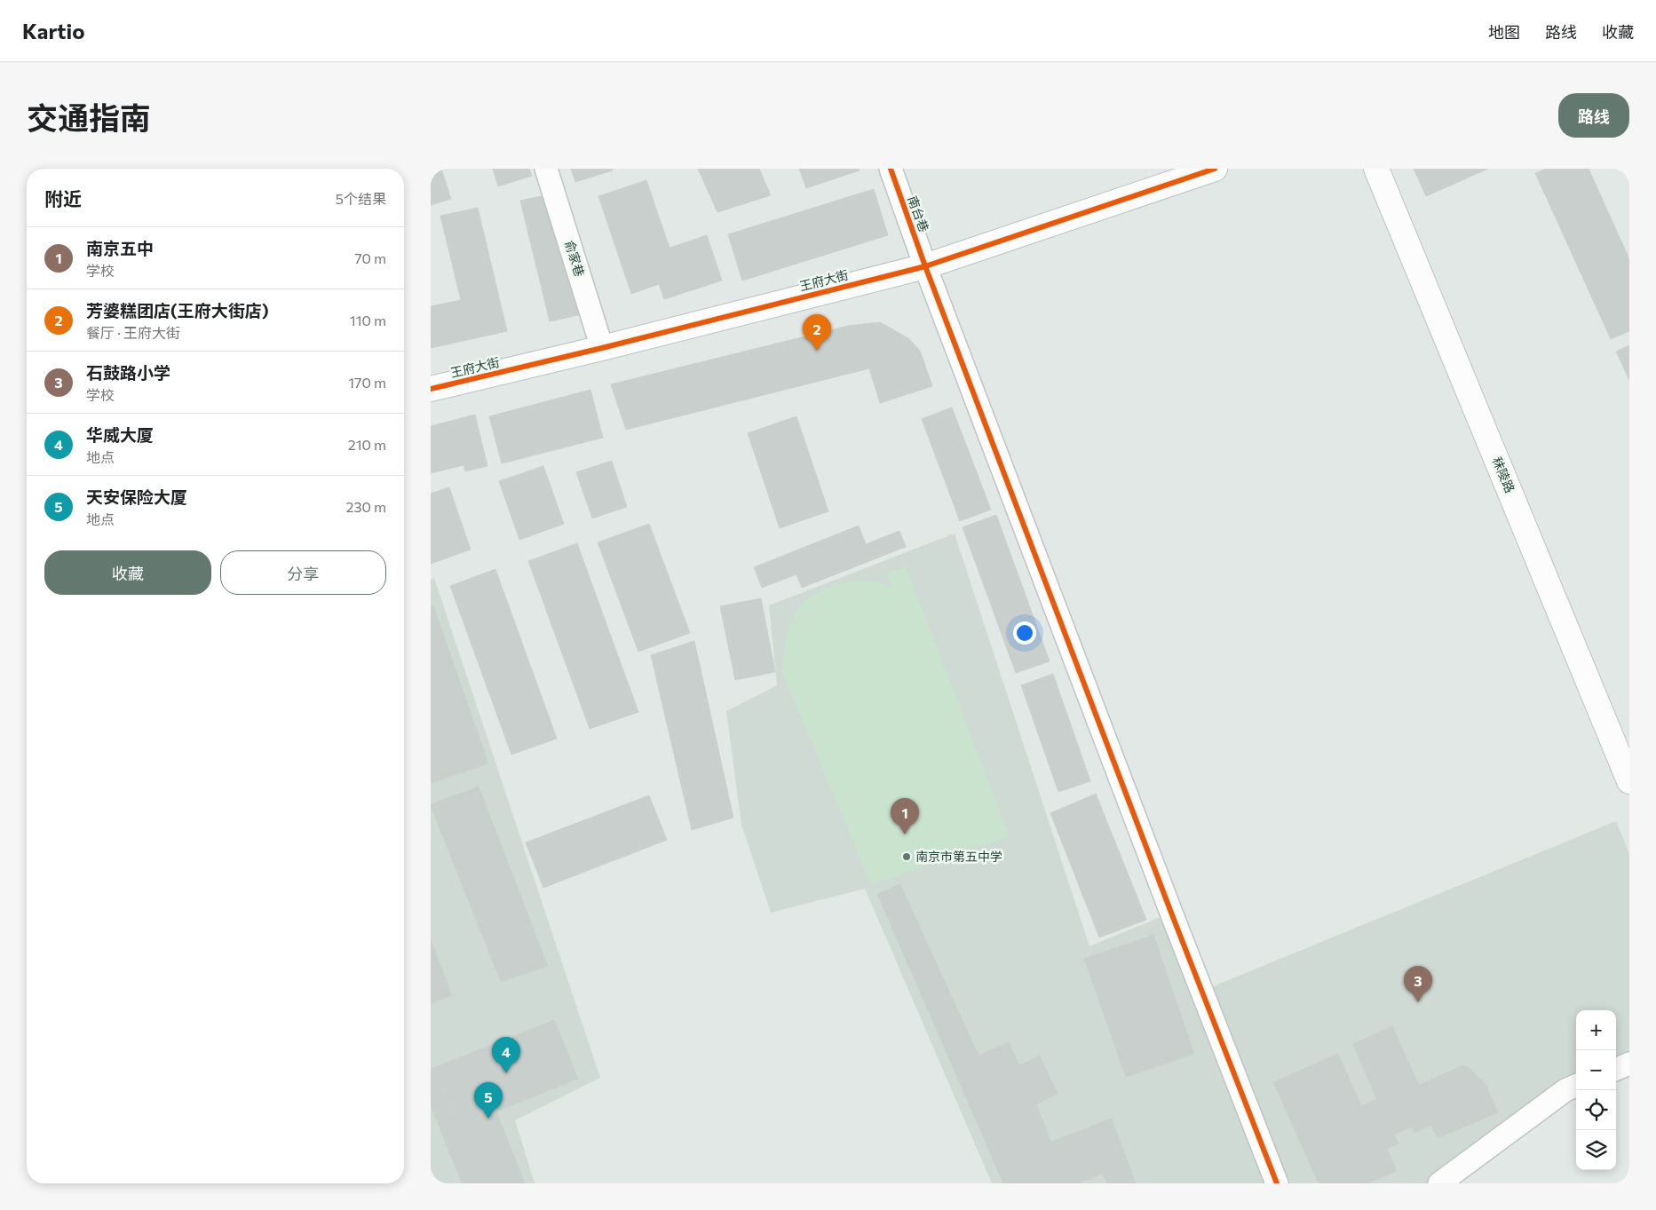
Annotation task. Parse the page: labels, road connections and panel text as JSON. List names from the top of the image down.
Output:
{
  "streets": {
    "street": [
      "南台巷",
      "俞家巷",
      "王府大街",
      "秣陵路"
    ]
  },
  "crossings": [
    ["南台巷", "王府大街"],
    ["俞家巷", "王府大街"]
  ],
  "places": ["南京市第五中学"],
  "page": {
    "header": "Kartio",
    "nav": ["地图", "路线", "收藏"],
    "title": "交通指南",
    "buttons": [
      "路线",
      ["收藏", "分享"]
    ],
    "heading": ["附近", "5个结果"],
    "list": [
      {
        "mark": "1",
        "name": "南京五中",
        "note": "学校",
        "value": "70 m"
      },
      {
        "mark": "2",
        "name": "芳婆糕团店(王府大街店)",
        "note": "餐厅 · 王府大街",
        "value": "110 m"
      },
      {
        "mark": "3",
        "name": "石鼓路小学",
        "note": "学校",
        "value": "170 m"
      },
      {
        "mark": "4",
        "name": "华威大厦",
        "note": "地点",
        "value": "210 m"
      },
      {
        "mark": "5",
        "name": "天安保险大厦",
        "note": "地点",
        "value": "230 m"
      }
    ],
    "pins": [
      "2",
      "1",
      "3",
      "4",
      "5"
    ],
    "map_buttons": ["+", "−"]
  }
}
